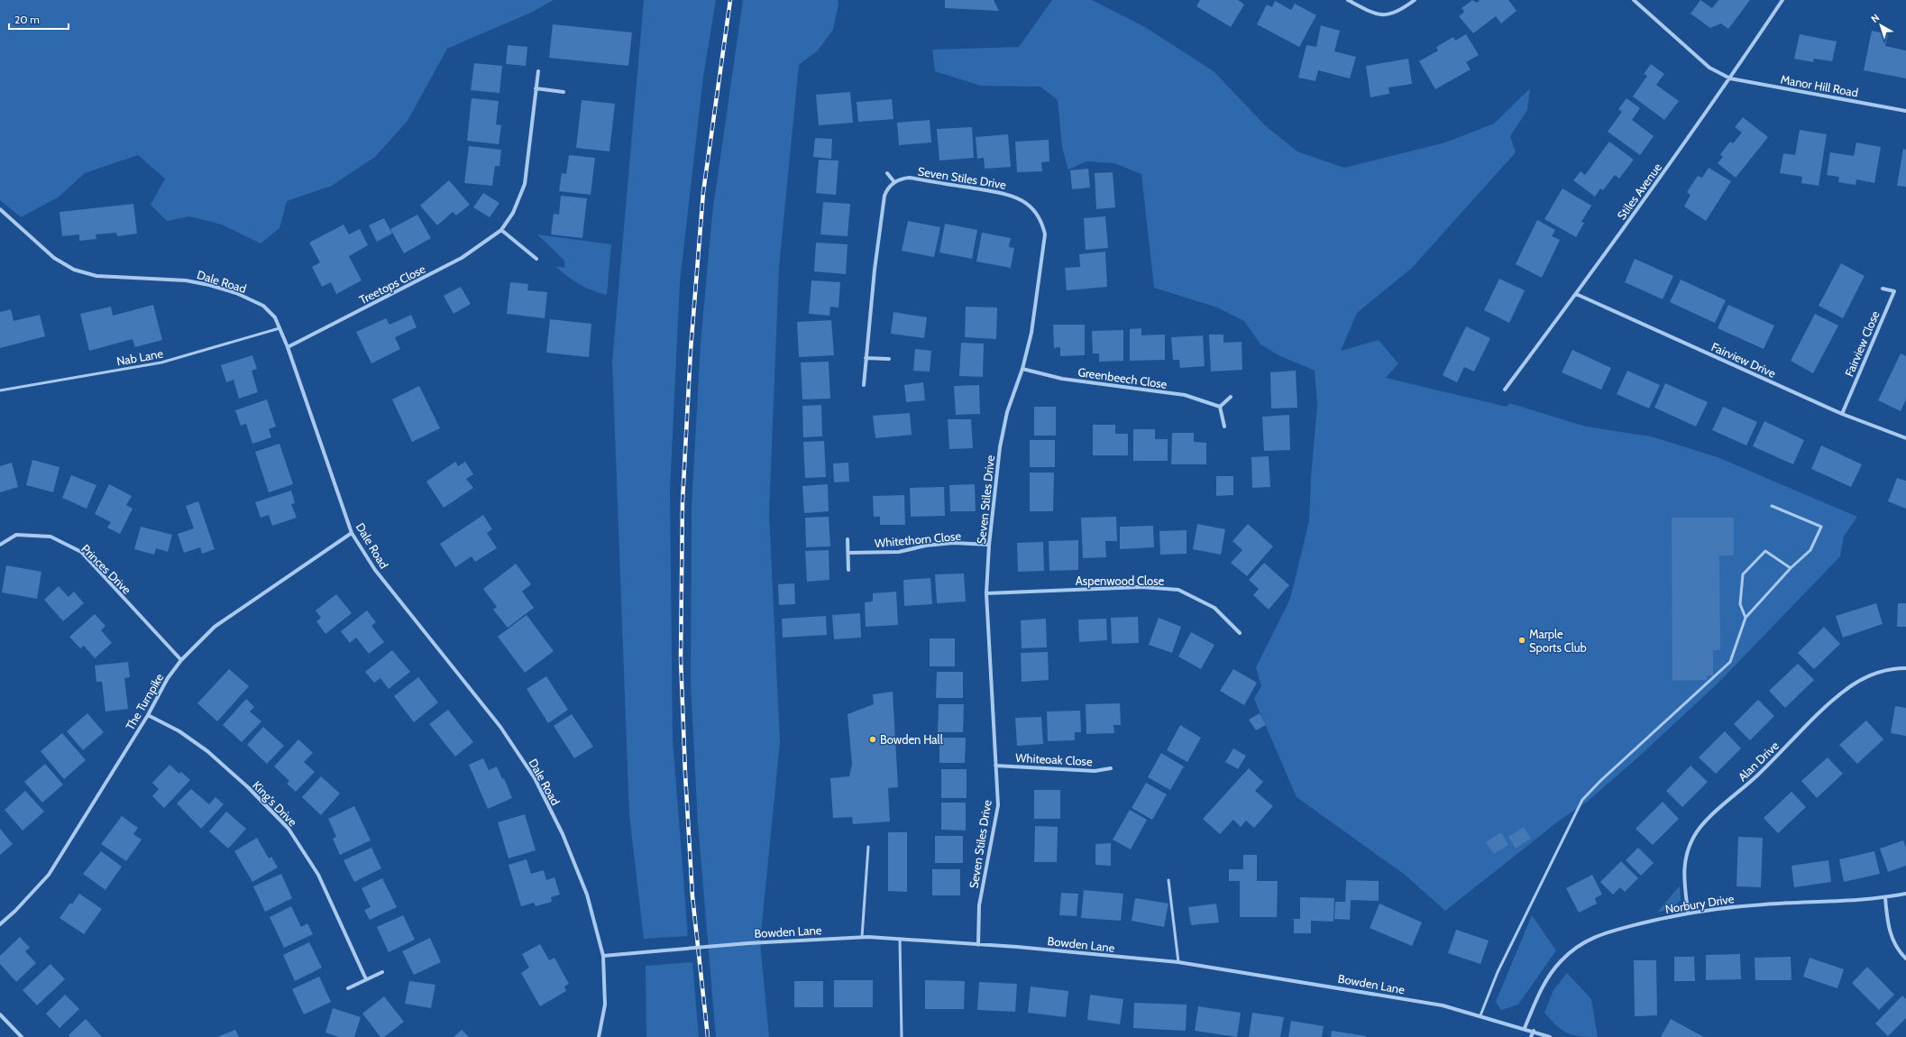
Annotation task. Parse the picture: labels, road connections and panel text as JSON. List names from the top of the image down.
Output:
{
  "streets": {
    "street": [
      "Manor Hill Road",
      "Seven Stiles Drive",
      "Stiles Avenue",
      "Dale Road",
      "Treetops Close",
      "Fairview Close",
      "Fairview Drive",
      "Greenbeech Close",
      "Whitethorn Close",
      "Princes Drive",
      "Aspenwood Close",
      "The Turnpike",
      "Whiteoak Close",
      "Alan Drive",
      "King's Drive",
      "Norbury Drive",
      "Bowden Lane"
    ],
    "lane": ["Nab Lane"]
  },
  "crossings": [
    ["Manor Hill Road", "Stiles Avenue"],
    ["Seven Stiles Drive", "Greenbeech Close"],
    ["Seven Stiles Drive", "Whitethorn Close"],
    ["Seven Stiles Drive", "Aspenwood Close"],
    ["Seven Stiles Drive", "Whiteoak Close"],
    ["Seven Stiles Drive", "Bowden Lane"],
    ["Stiles Avenue", "Fairview Drive"],
    ["Dale Road", "Treetops Close"],
    ["Dale Road", "Nab Lane"],
    ["Dale Road", "The Turnpike"],
    ["Dale Road", "Bowden Lane"],
    ["Fairview Close", "Fairview Drive"],
    ["Princes Drive", "The Turnpike"],
    ["The Turnpike", "King's Drive"],
    ["Alan Drive", "Norbury Drive"],
    ["Norbury Drive", "Bowden Lane"]
  ],
  "places": ["Marple Sports Club", "Bowden Hall"],
  "scale_bar": "20 m",
  "north": "top left"
}
